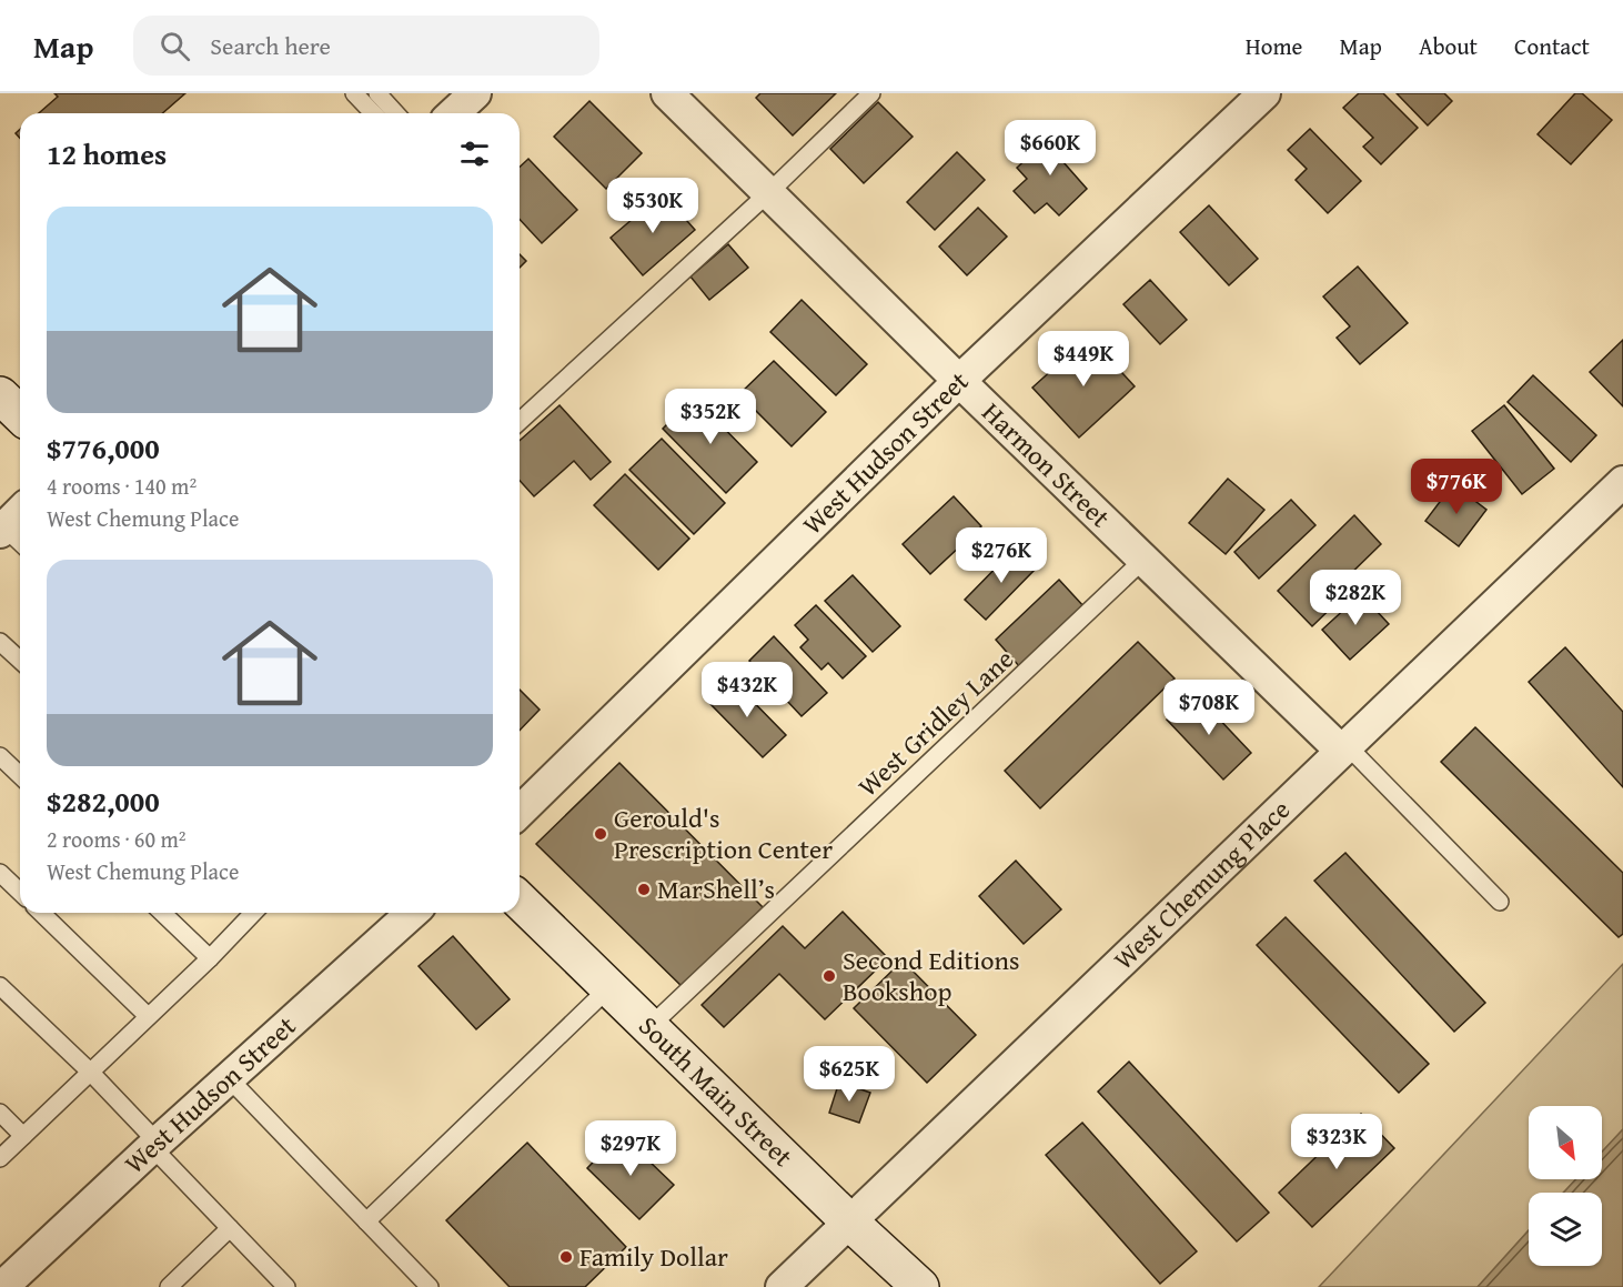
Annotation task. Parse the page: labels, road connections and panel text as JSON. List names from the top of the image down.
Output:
{
  "streets": {
    "main road": ["South Main Street"],
    "street": ["West Hudson Street", "Harmon Street", "West Chemung Place"],
    "lane": ["West Gridley Lane"]
  },
  "crossings": [
    ["West Hudson Street", "Harmon Street"],
    ["Harmon Street", "West Gridley Lane"],
    ["Harmon Street", "West Chemung Place"],
    ["West Gridley Lane", "South Main Street"],
    ["West Chemung Place", "South Main Street"]
  ],
  "places": [
    "Gerould's Prescription Center",
    "MarShell’s",
    "Second Editions Bookshop",
    "Family Dollar"
  ],
  "north": "bottom right",
  "page": {
    "header": "Map",
    "search": "Search here",
    "nav": [
      "Home",
      "Map",
      "About",
      "Contact"
    ],
    "heading": "12 homes",
    "price": [
      "$660K",
      "$530K",
      "$449K",
      "$352K",
      "$776K",
      "$276K",
      "$282K",
      "$432K",
      "$708K",
      "$625K",
      "$323K",
      "$297K"
    ],
    "list": [
      {
        "name": "$776,000",
        "note": "4 rooms · 140 m² · West Chemung Place"
      },
      {
        "name": "$282,000",
        "note": "2 rooms · 60 m² · West Chemung Place"
      }
    ]
  }
}
